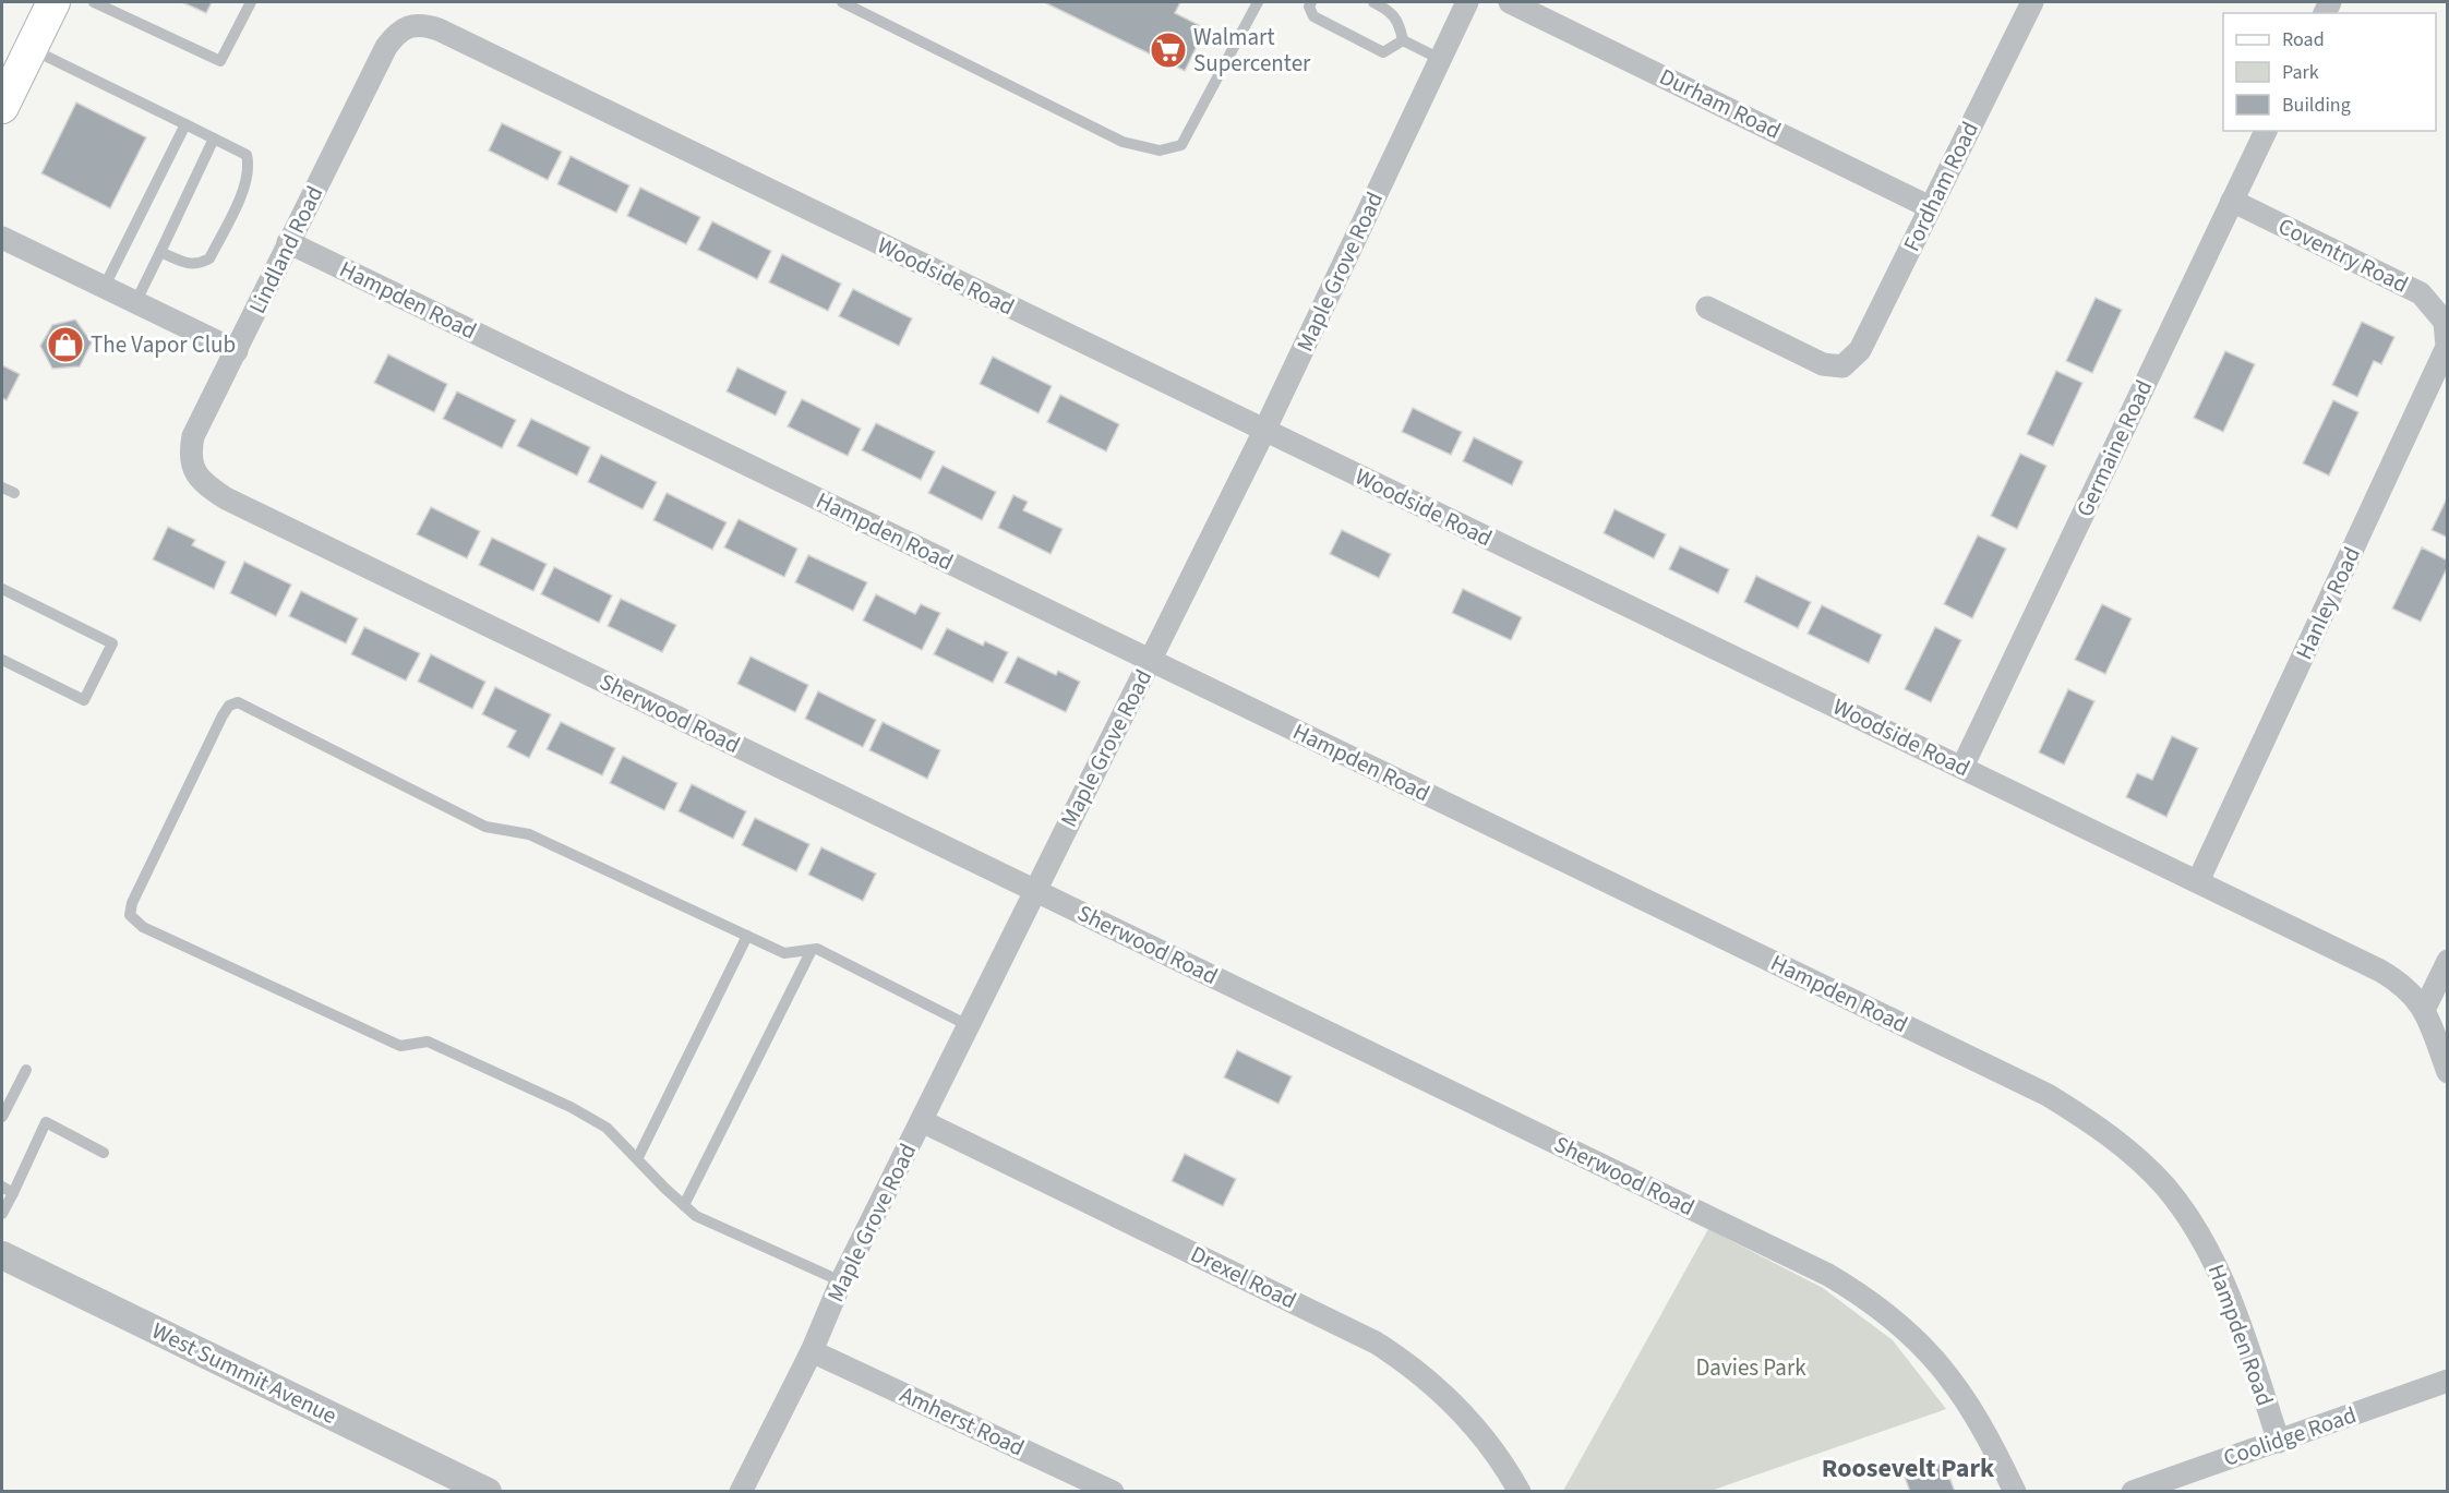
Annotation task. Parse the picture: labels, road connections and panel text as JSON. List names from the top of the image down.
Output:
{
  "streets": {
    "street": [
      "Durham Road",
      "Fordham Road",
      "Lindland Road",
      "Coventry Road",
      "Maple Grove Road",
      "Woodside Road",
      "Hampden Road",
      "Germaine Road",
      "Hanley Road",
      "Sherwood Road",
      "Drexel Road",
      "West Summit Avenue",
      "Amherst Road",
      "Coolidge Road"
    ]
  },
  "crossings": [
    ["Durham Road", "Fordham Road"],
    ["Lindland Road", "Woodside Road"],
    ["Lindland Road", "Hampden Road"],
    ["Lindland Road", "Sherwood Road"],
    ["Coventry Road", "Germaine Road"],
    ["Coventry Road", "Hanley Road"],
    ["Maple Grove Road", "Woodside Road"],
    ["Maple Grove Road", "Hampden Road"],
    ["Maple Grove Road", "Sherwood Road"],
    ["Maple Grove Road", "Drexel Road"],
    ["Maple Grove Road", "Amherst Road"],
    ["Woodside Road", "Germaine Road"],
    ["Woodside Road", "Hanley Road"],
    ["Hampden Road", "Coolidge Road"]
  ],
  "districts": ["Roosevelt Park"],
  "parks": ["Davies Park"],
  "places": {
    "supermarket": ["Walmart Supercenter"],
    "shop": ["The Vapor Club"]
  },
  "legend": ["Road", "Park", "Building"]
}
